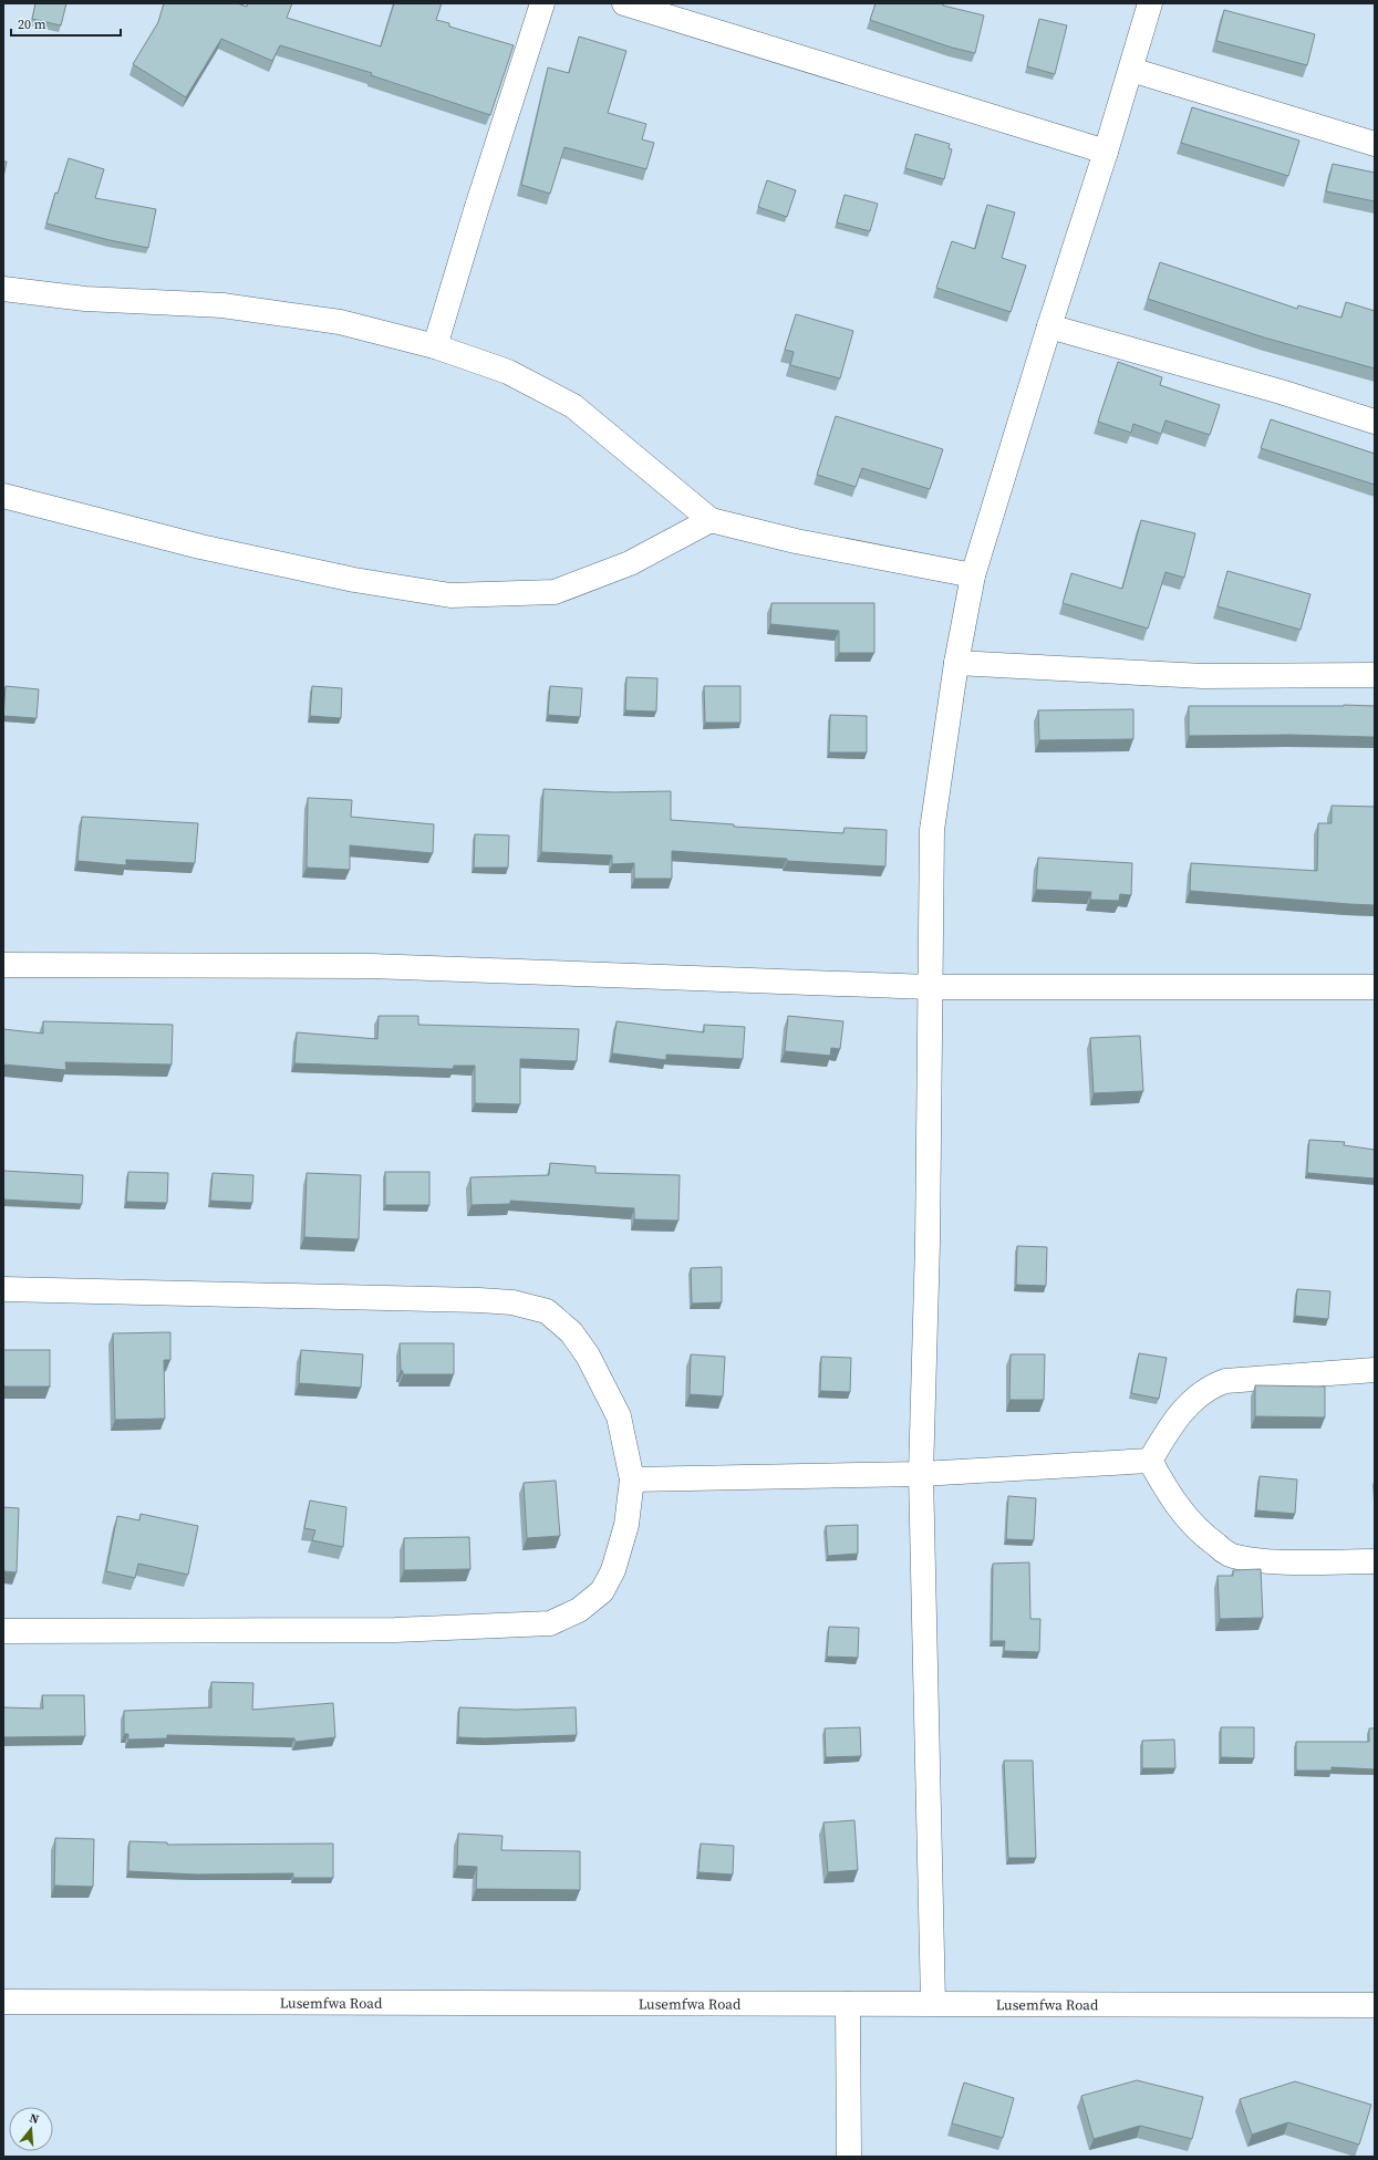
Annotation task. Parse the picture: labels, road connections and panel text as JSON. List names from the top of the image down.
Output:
{
  "streets": {
    "street": ["Lusemfwa Road"]
  },
  "scale_bar": "20 m",
  "north": "top"
}
